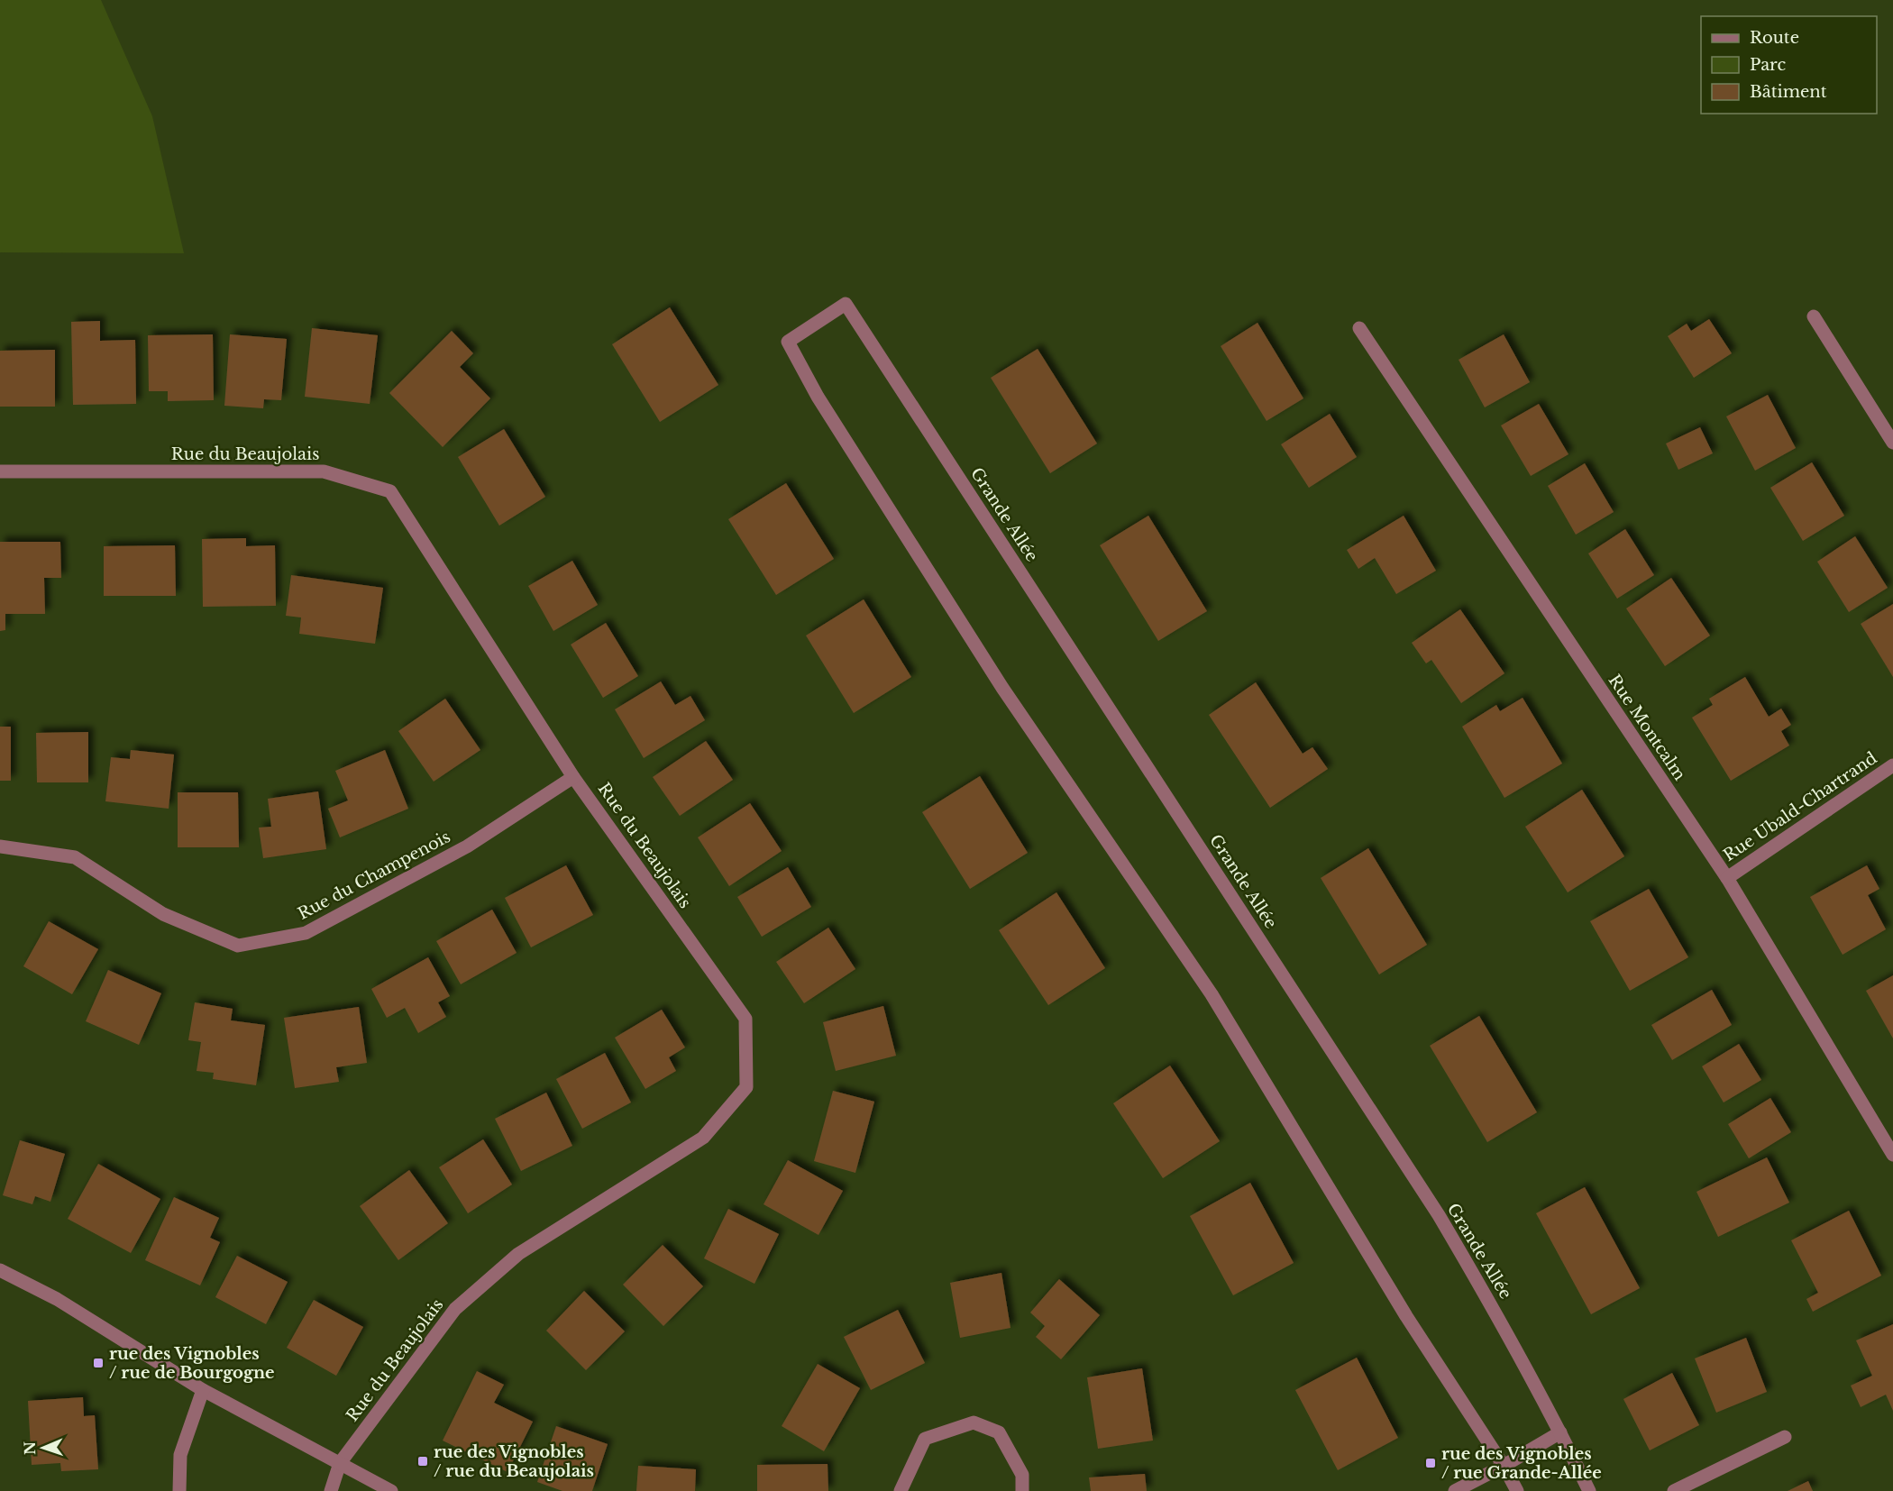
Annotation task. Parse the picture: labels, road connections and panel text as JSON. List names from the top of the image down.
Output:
{
  "streets": {
    "street": [
      "Rue du Beaujolais",
      "Grande Allée",
      "Rue Montcalm",
      "Rue Ubald-Chartrand",
      "Rue du Champenois"
    ]
  },
  "crossings": [
    ["Rue du Beaujolais", "Rue du Champenois"],
    ["Rue Montcalm", "Rue Ubald-Chartrand"]
  ],
  "places": {
    "transit": ["rue des Vignobles / rue de Bourgogne", "rue des Vignobles / rue du Beaujolais", "rue des Vignobles / rue Grande-Allée"]
  },
  "legend": ["Route", "Parc", "Bâtiment"],
  "north": "left"
}
